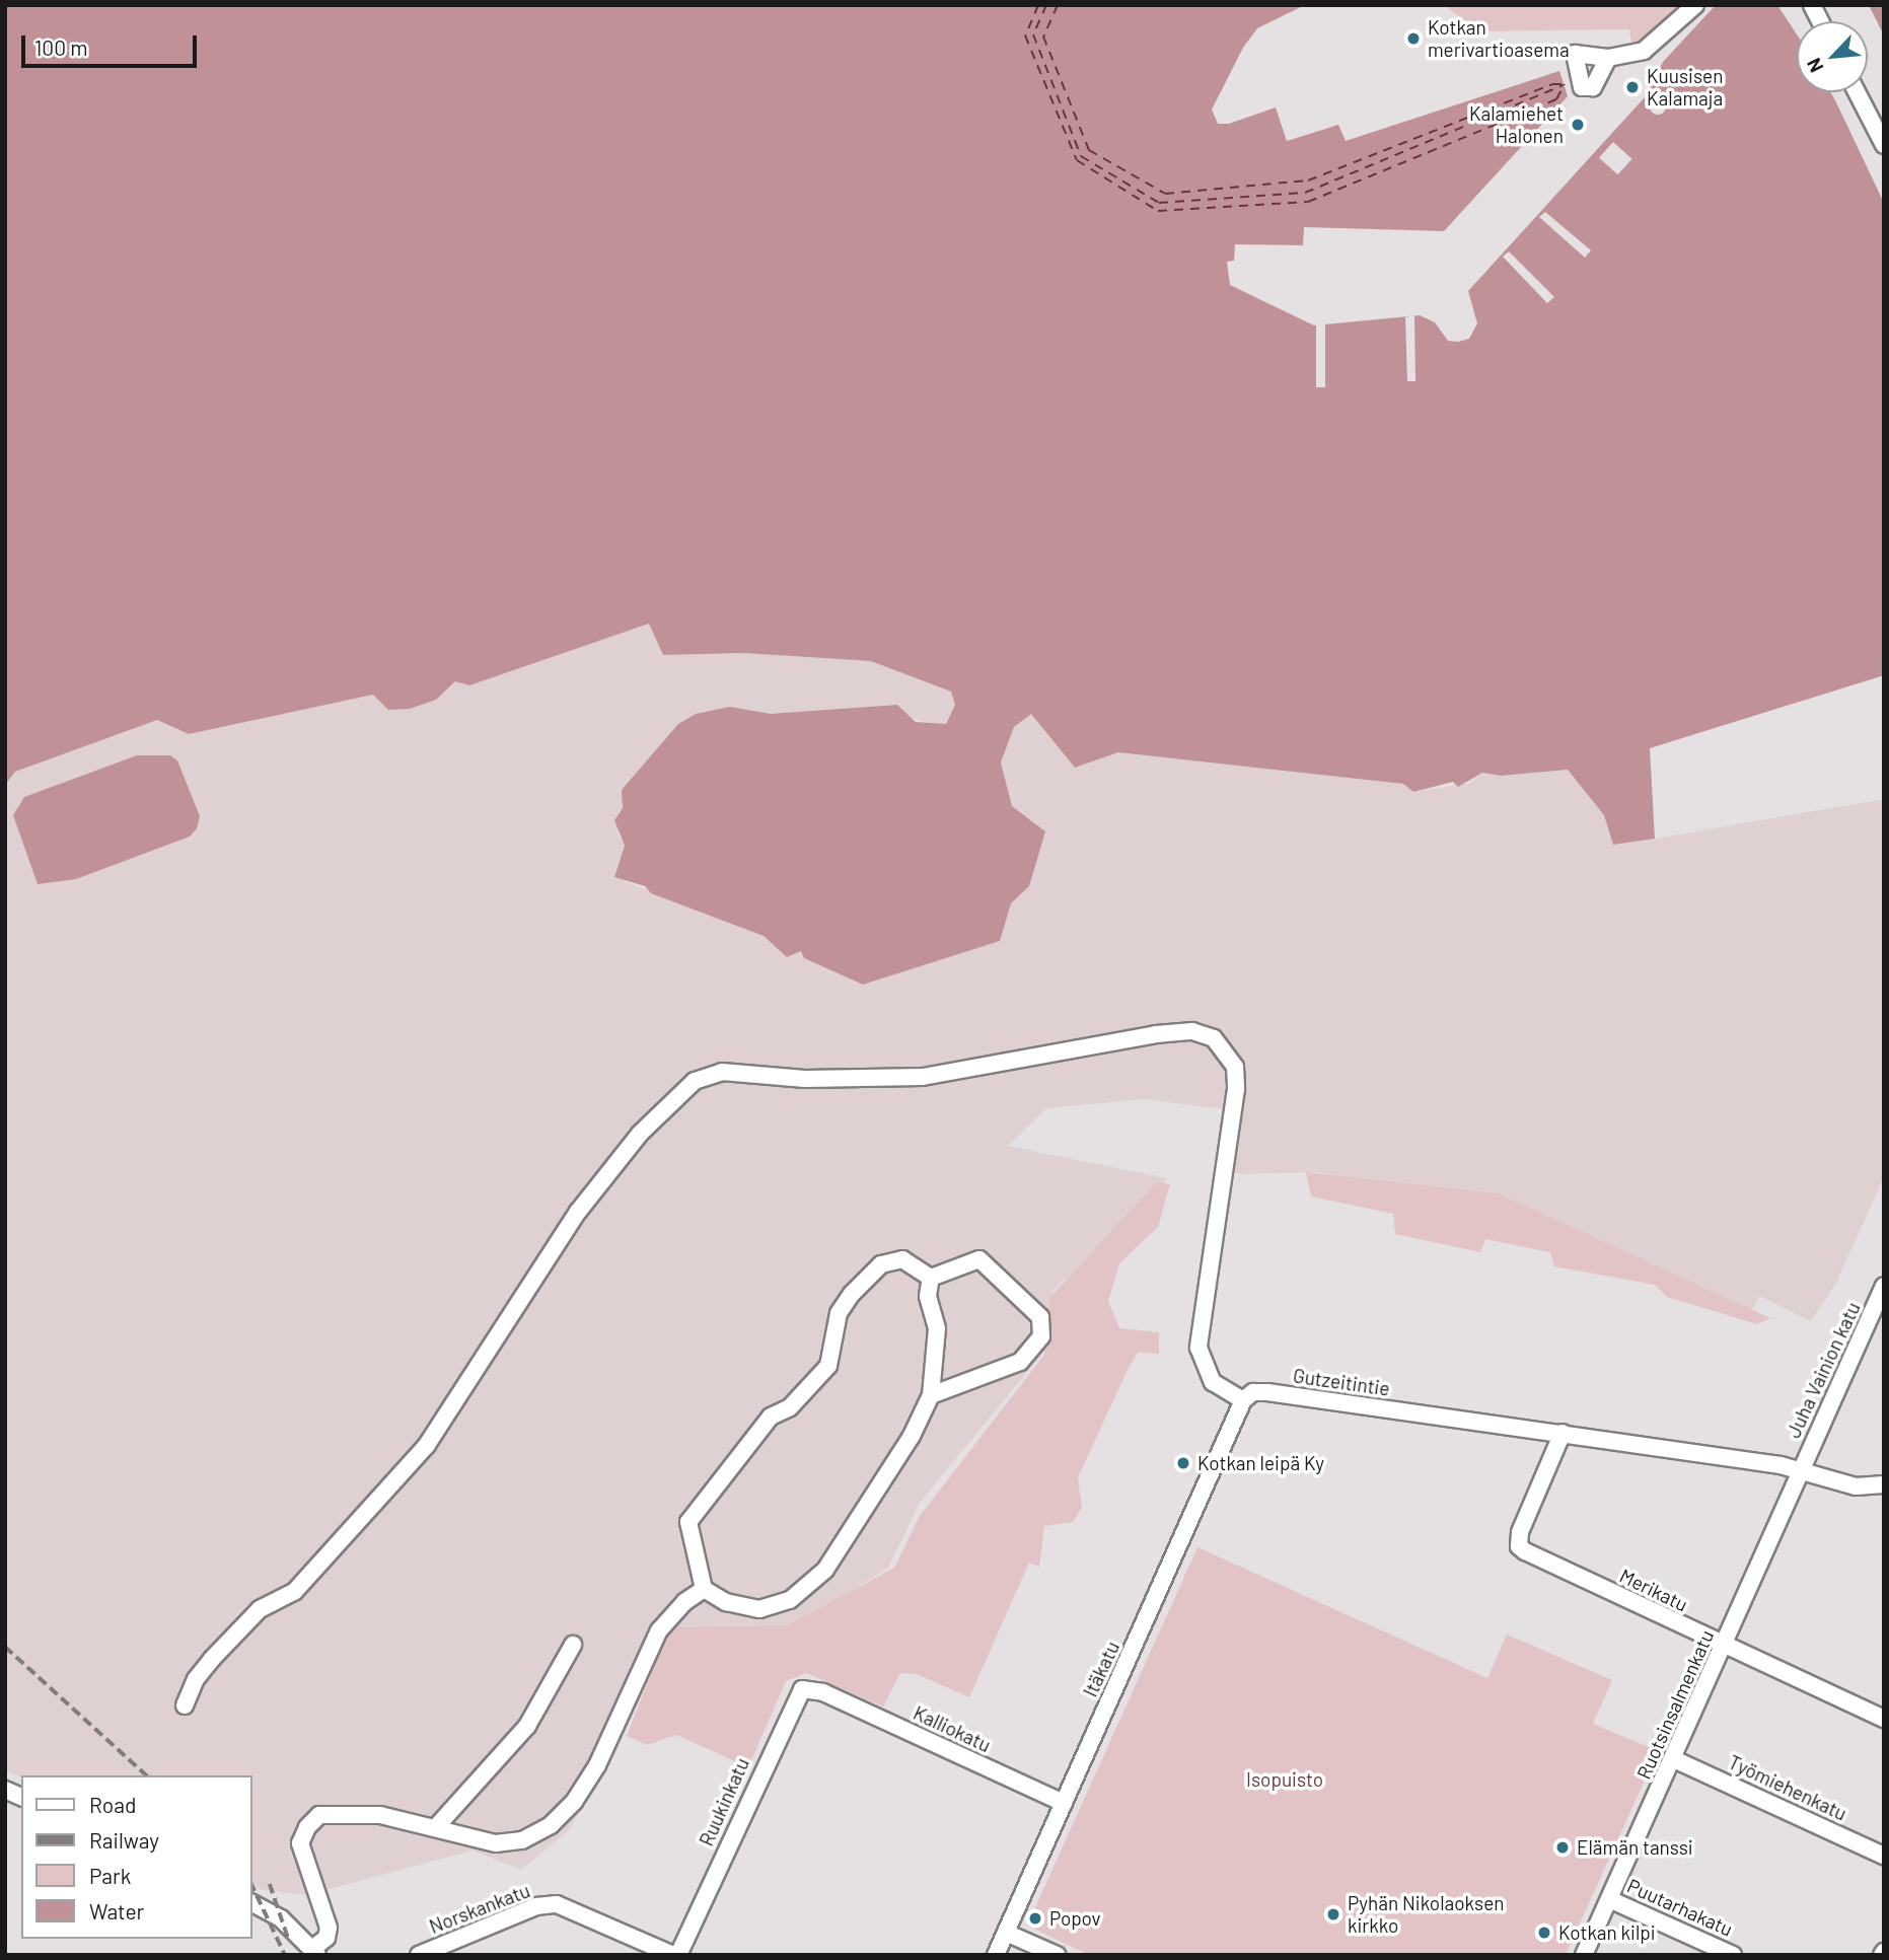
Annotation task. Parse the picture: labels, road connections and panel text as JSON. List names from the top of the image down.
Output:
{
  "streets": {
    "street": [
      "Juha Vainion katu",
      "Gutzeitintie",
      "Merikatu",
      "Itäkatu",
      "Ruotsinsalmenkatu",
      "Kalliokatu",
      "Työmiehenkatu",
      "Ruukinkatu",
      "Puutarhakatu",
      "Norskankatu"
    ]
  },
  "crossings": [
    ["Juha Vainion katu", "Gutzeitintie"],
    ["Juha Vainion katu", "Ruotsinsalmenkatu"],
    ["Gutzeitintie", "Merikatu"],
    ["Gutzeitintie", "Itäkatu"],
    ["Gutzeitintie", "Ruotsinsalmenkatu"],
    ["Merikatu", "Ruotsinsalmenkatu"],
    ["Itäkatu", "Kalliokatu"],
    ["Ruotsinsalmenkatu", "Työmiehenkatu"],
    ["Ruotsinsalmenkatu", "Puutarhakatu"],
    ["Kalliokatu", "Ruukinkatu"],
    ["Ruukinkatu", "Norskankatu"]
  ],
  "parks": ["Isopuisto"],
  "places": [
    "Kotkan merivartioasema",
    "Kuusisen Kalamaja",
    "Kalamiehet Halonen",
    "Kotkan leipä Ky",
    "Elämän tanssi",
    "Pyhän Nikolaoksen kirkko",
    "Popov",
    "Kotkan kilpi"
  ],
  "legend": [
    "Road",
    "Railway",
    "Park",
    "Water"
  ],
  "scale_bar": "100 m",
  "north": "bottom left"
}
